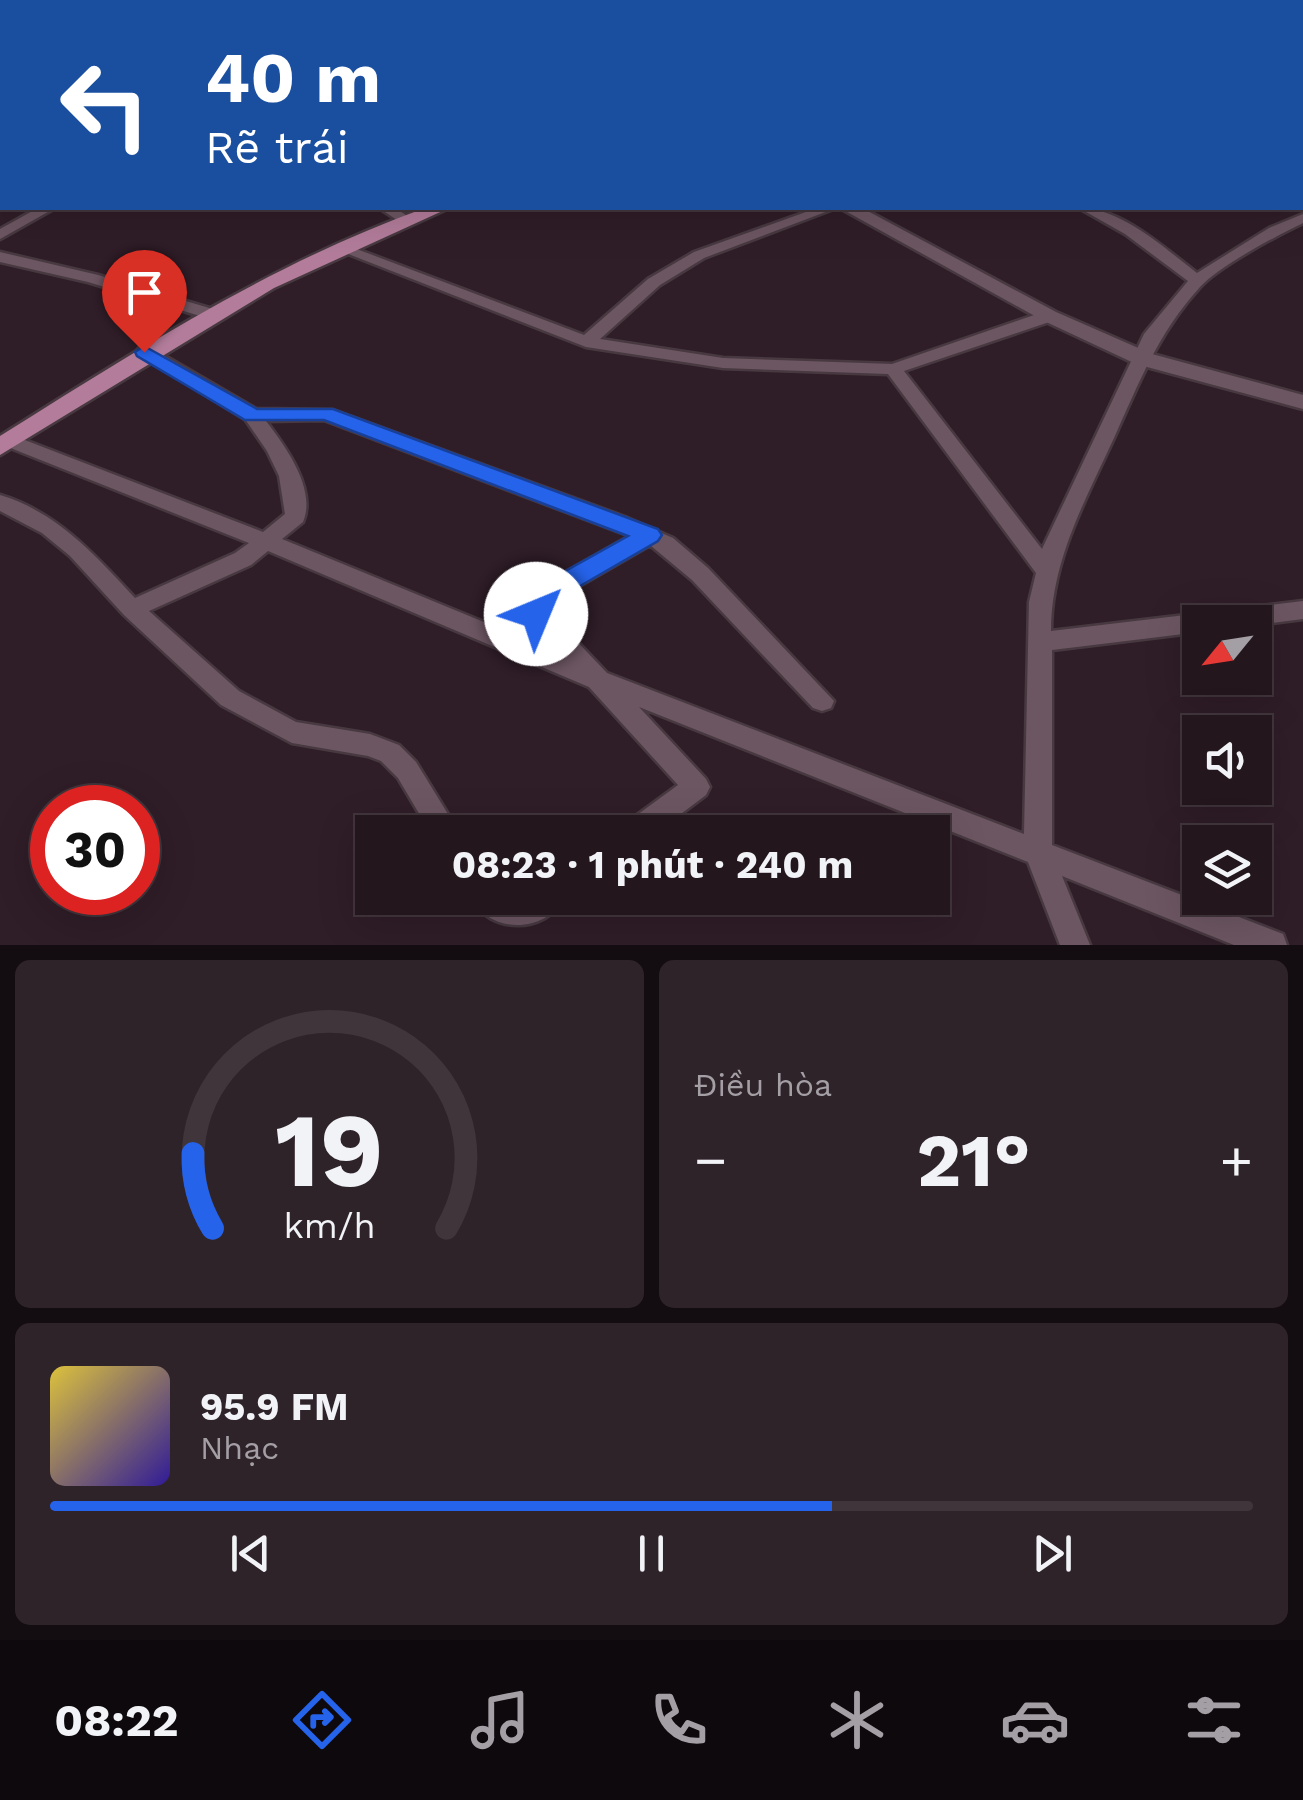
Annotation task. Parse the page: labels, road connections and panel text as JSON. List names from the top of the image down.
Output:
{
  "north": "bottom left",
  "page": {
    "turn": ["40 m", "Rẽ trái"],
    "limit": "30",
    "trip": "08:23 · 1 phút · 240 m",
    "tile": "Điều hòa",
    "heat": ["−", "21°", "+"],
    "song": ["95.9 FM", "Nhạc"],
    "tabs": "08:22",
    "gauge": ["19", "km/h"]
  }
}
